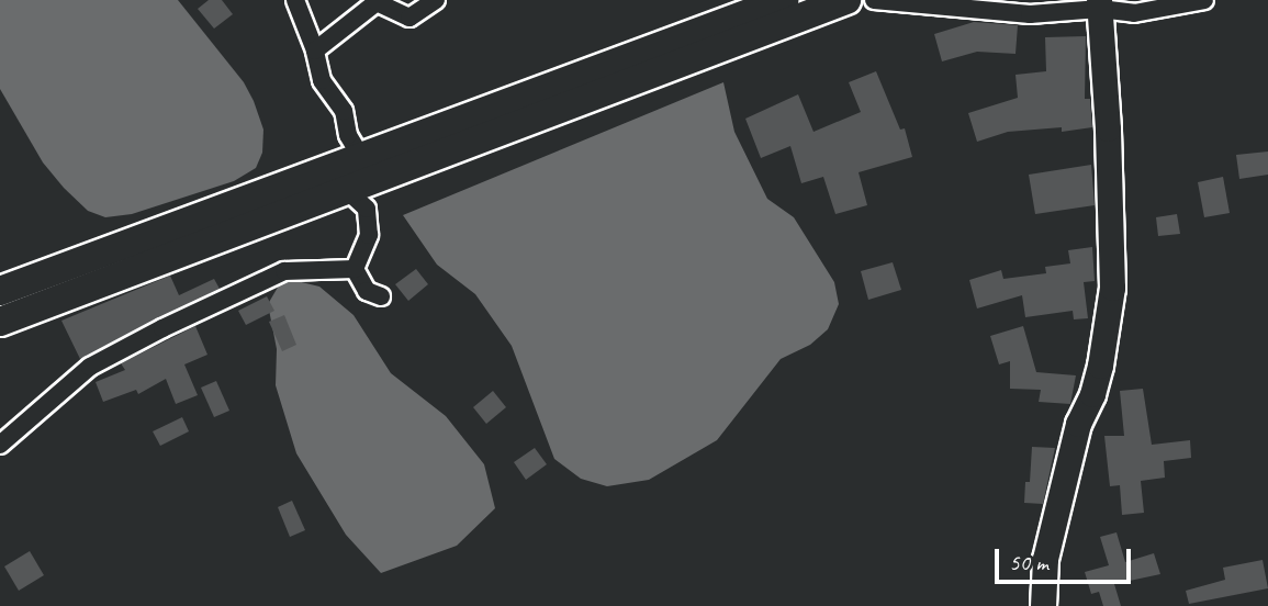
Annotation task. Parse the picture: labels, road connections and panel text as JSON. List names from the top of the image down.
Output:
{
  "scale_bar": "50 m"
}
